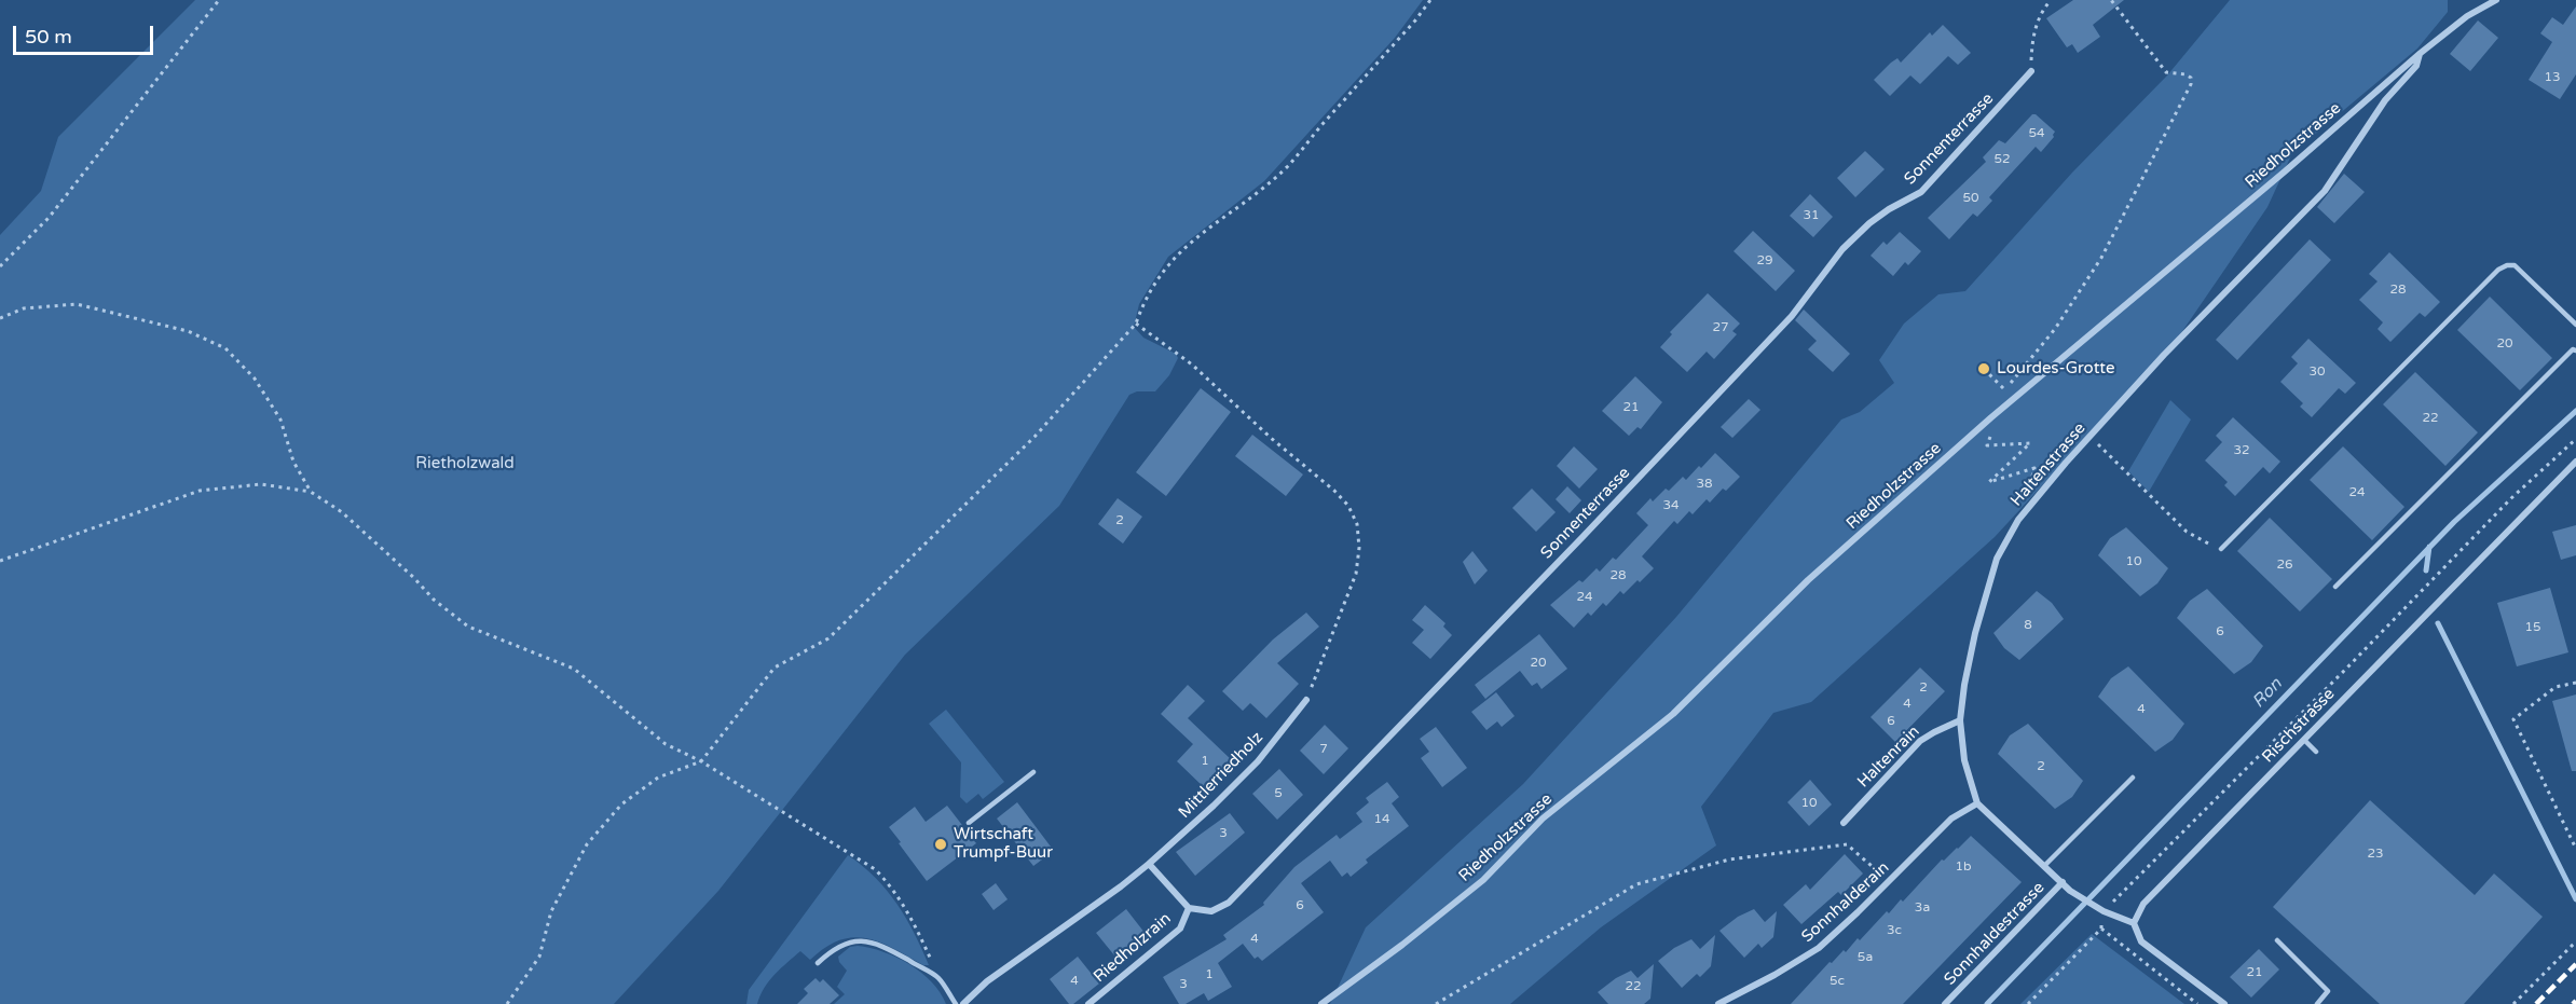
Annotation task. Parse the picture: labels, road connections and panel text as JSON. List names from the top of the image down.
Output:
{
  "streets": {
    "street": [
      "Sonnenterrasse",
      "Riedholzstrasse",
      "Haltenstrasse",
      "Rischstrasse",
      "Haltenrain",
      "Mittlerriedholz",
      "Sonnhalderain",
      "Sonnhaldestrasse",
      "Riedholzrain"
    ]
  },
  "crossings": [
    ["Sonnenterrasse", "Riedholzrain"],
    ["Riedholzstrasse", "Haltenstrasse"],
    ["Haltenstrasse", "Haltenrain"],
    ["Haltenstrasse", "Sonnhalderain"]
  ],
  "water": ["Ron"],
  "parks": ["Rietholzwald"],
  "places": ["Lourdes-Grotte", "Wirtschaft Trumpf-Buur"],
  "house_numbers": [
    "13",
    "54",
    "52",
    "50",
    "31",
    "29",
    "28",
    "27",
    "20",
    "30",
    "21",
    "22",
    "32",
    "38",
    "24",
    "34",
    "2",
    "10",
    "26",
    "28",
    "24",
    "8",
    "15",
    "6",
    "20",
    "2",
    "4",
    "4",
    "6",
    "7",
    "1",
    "2",
    "5",
    "10",
    "14",
    "3",
    "23",
    "1b",
    "6",
    "3a",
    "3c",
    "4",
    "5a",
    "21",
    "1",
    "4",
    "5c",
    "3",
    "22"
  ],
  "scale_bar": "50 m"
}
